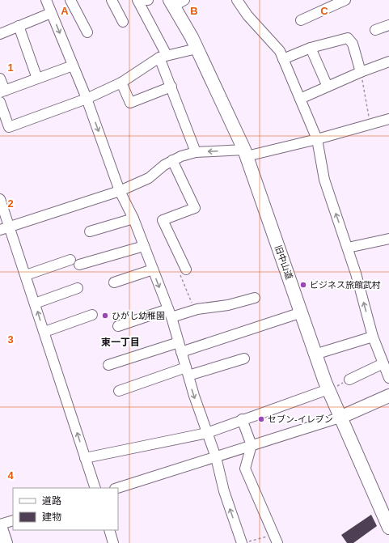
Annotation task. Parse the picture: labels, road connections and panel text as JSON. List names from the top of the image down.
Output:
{
  "streets": {
    "main road": ["旧中山道"]
  },
  "districts": ["東一丁目"],
  "places": ["ビジネス旅館武村", "ひがし幼稚園", "セブン-イレブン"],
  "legend": ["道路", "建物"],
  "grid": {
    "columns": ["A", "B", "C"],
    "rows": [
      "1",
      "2",
      "3",
      "4"
    ]
  }
}
